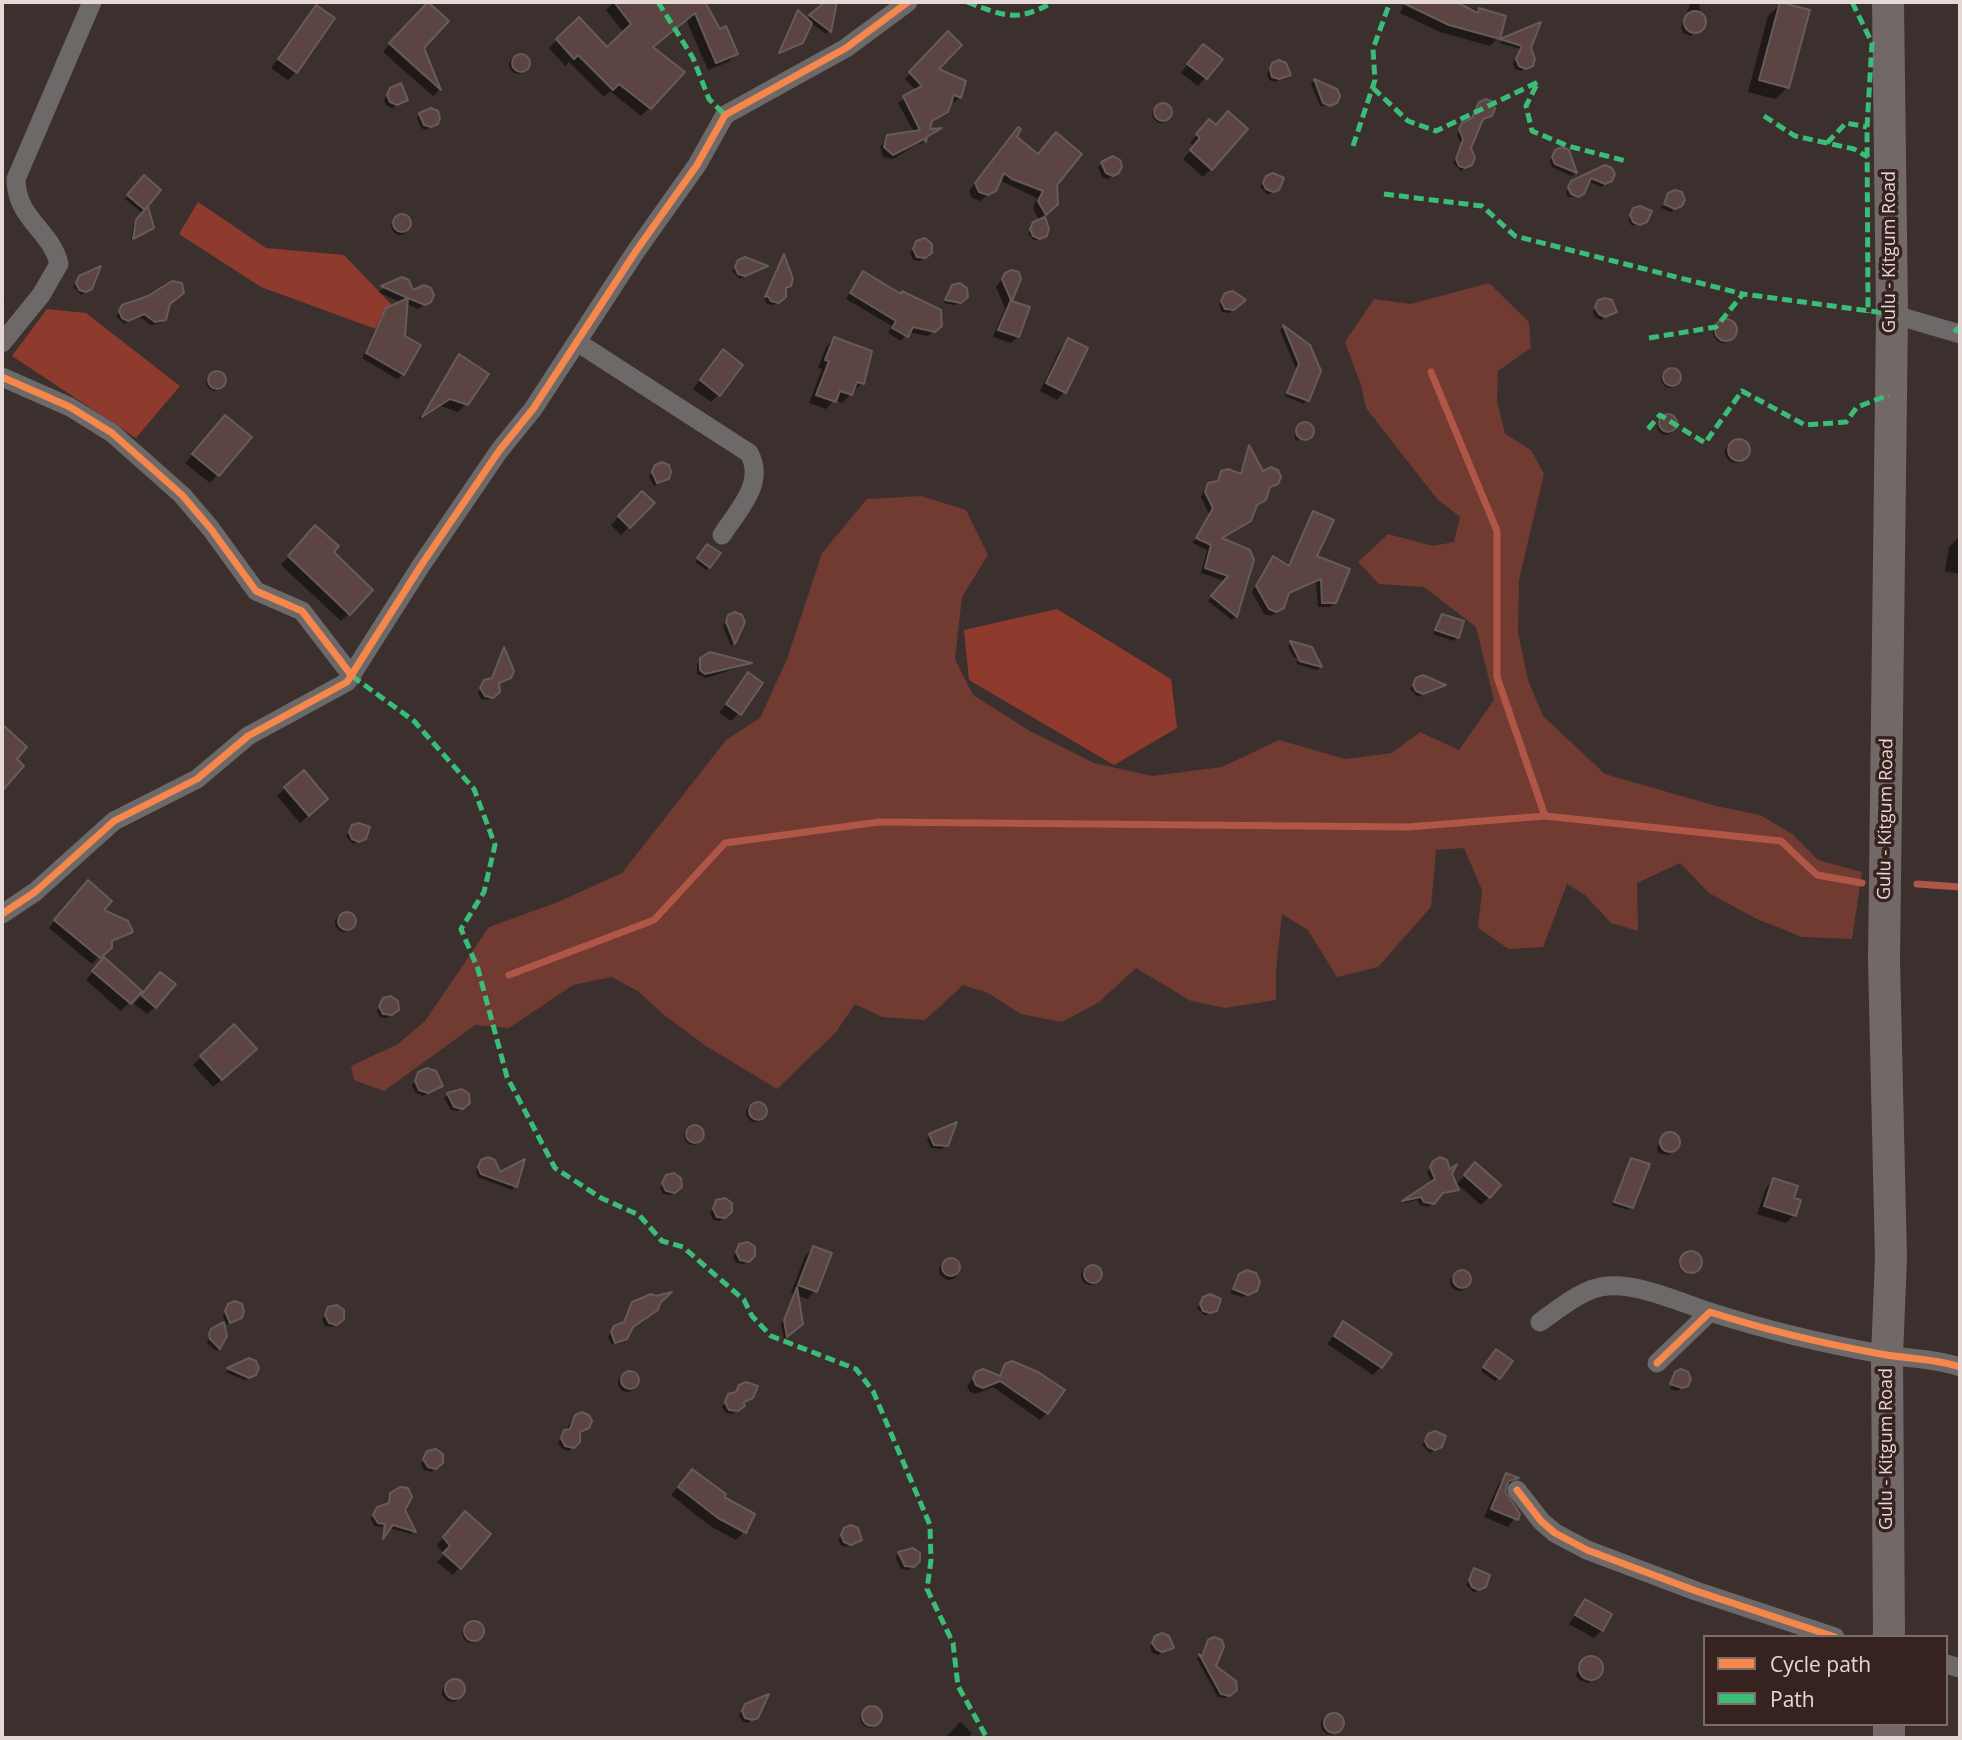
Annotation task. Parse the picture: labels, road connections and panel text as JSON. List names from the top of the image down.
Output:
{
  "streets": {
    "main road": ["Gulu - Kitgum Road"]
  },
  "legend": ["Cycle path", "Path"]
}
